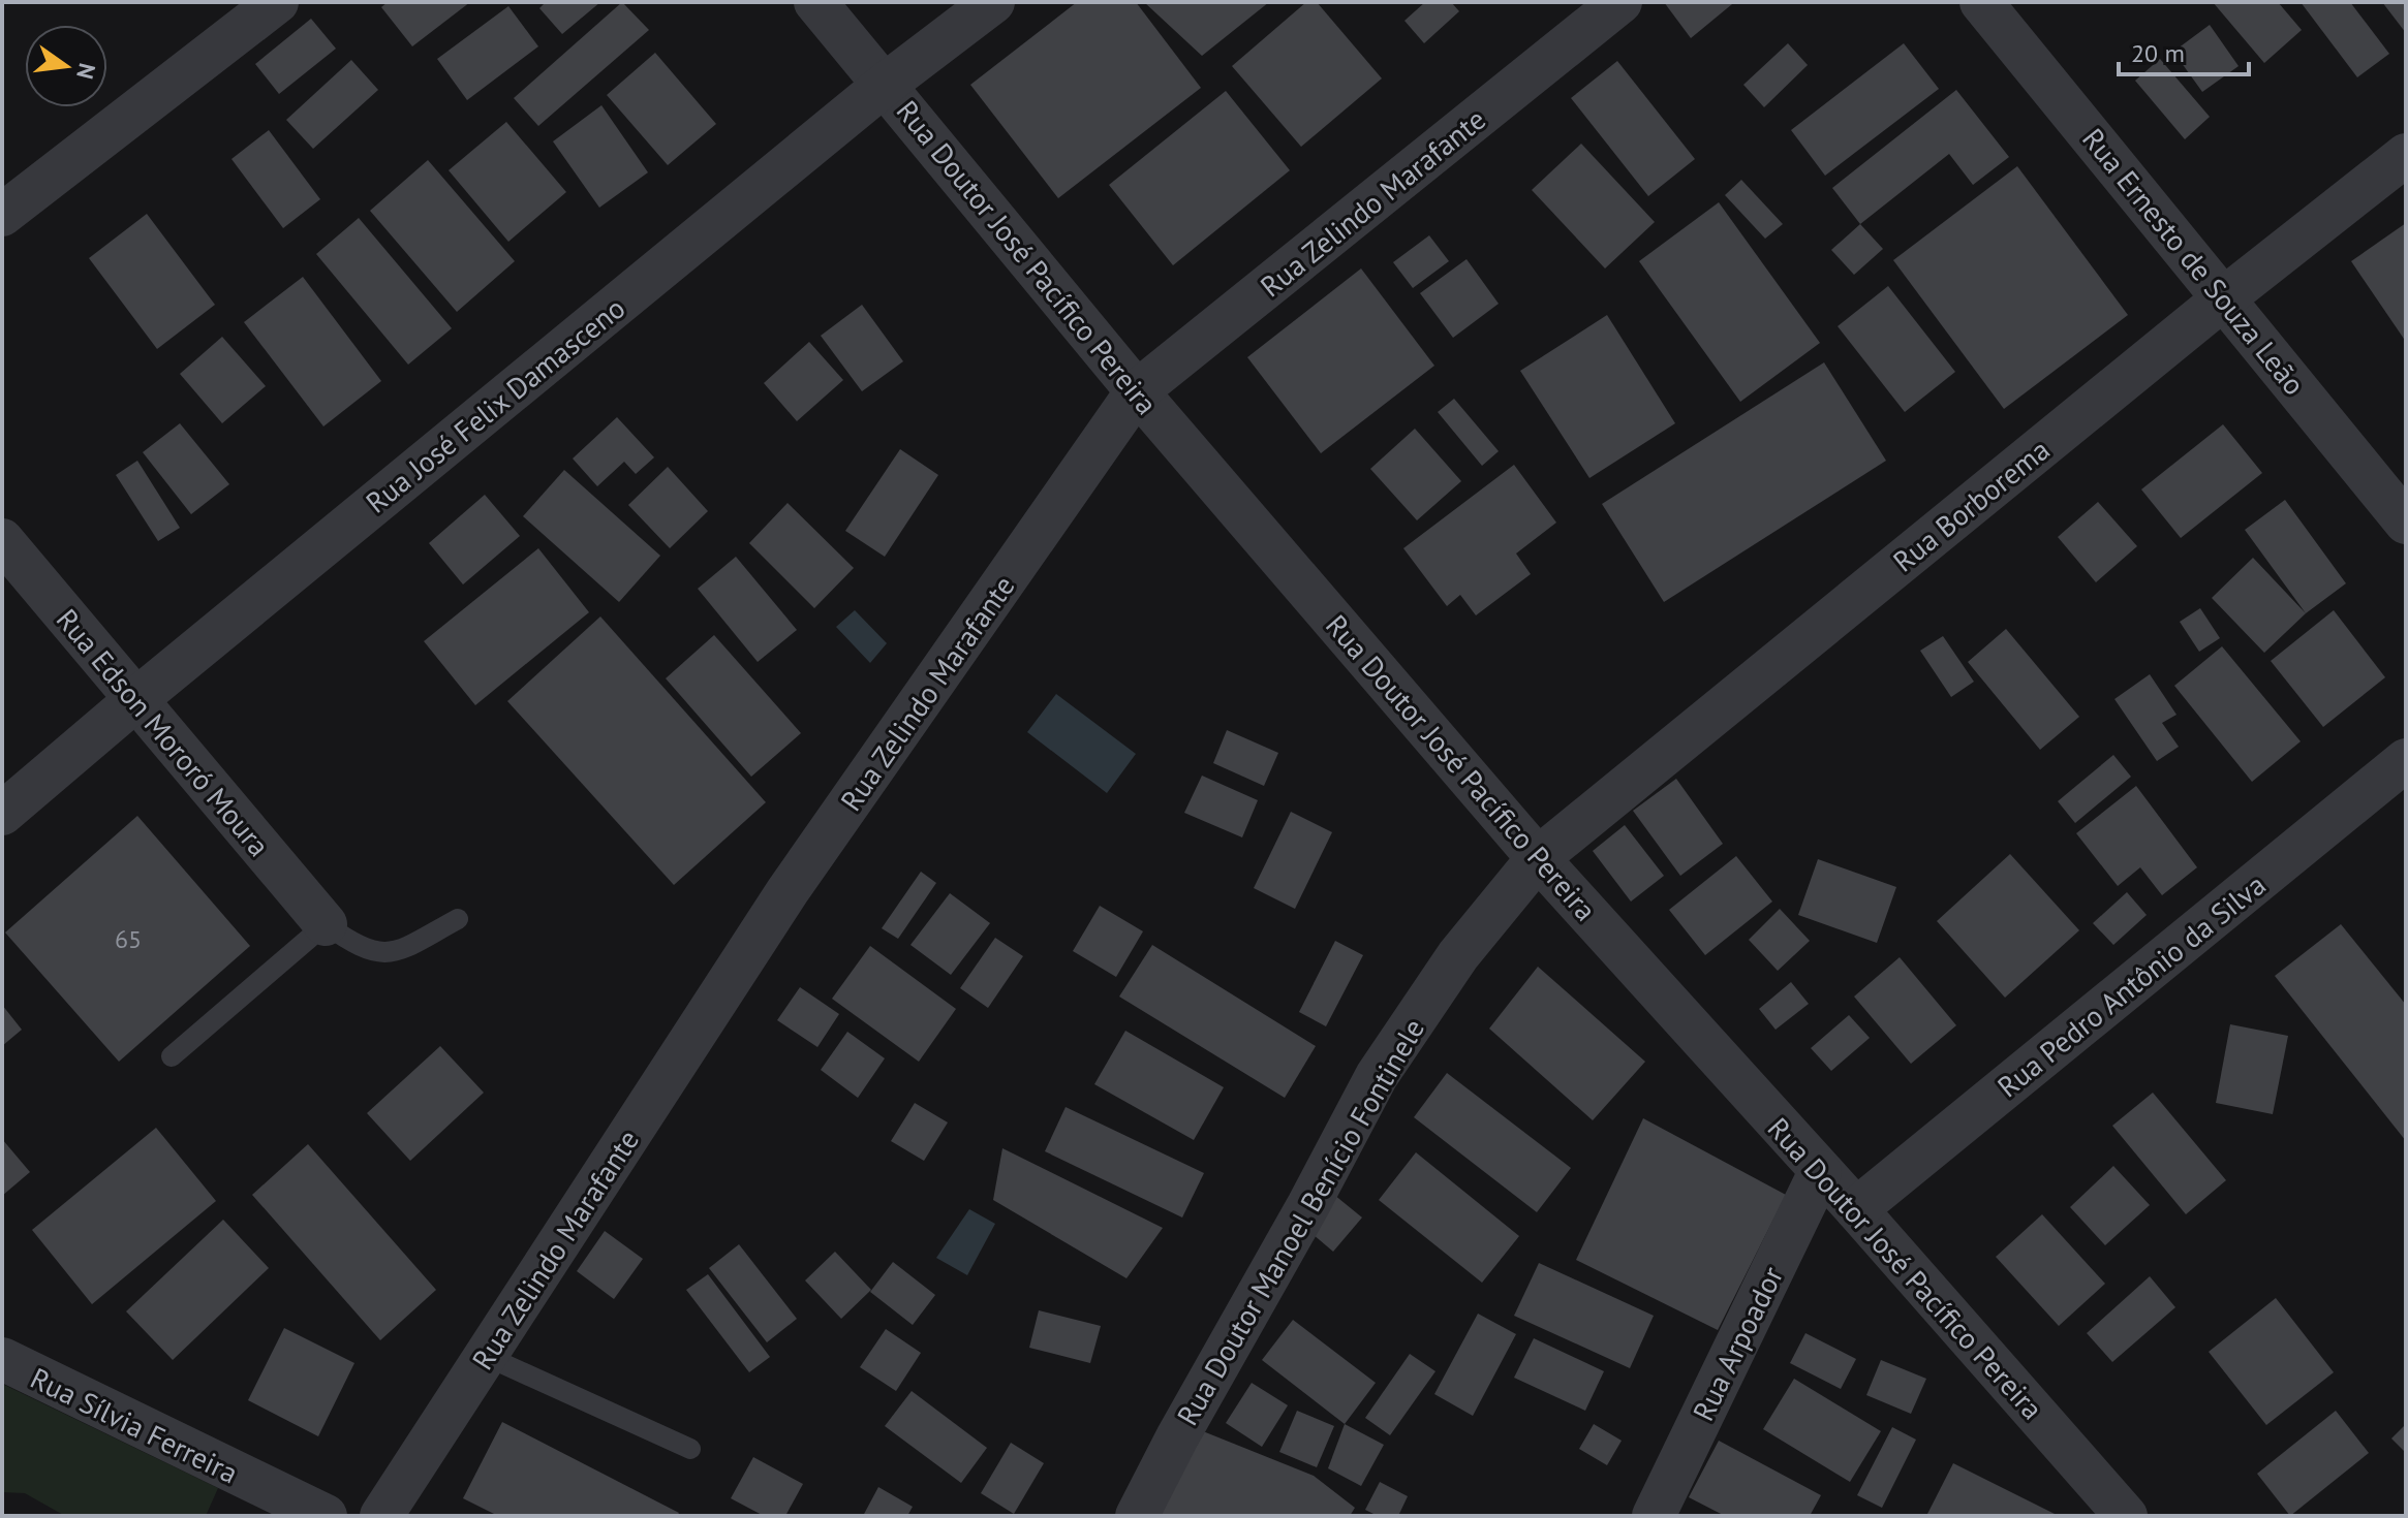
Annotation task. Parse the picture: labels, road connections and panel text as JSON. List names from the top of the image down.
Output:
{
  "streets": {
    "street": [
      "Rua Zelindo Marafante",
      "Rua Doutor José Pacífico Pereira",
      "Rua Ernesto de Souza Leão",
      "Rua José Felix Damasceno",
      "Rua Borborema",
      "Rua Edson Mororó Moura",
      "Rua Pedro Antônio da Silva",
      "Rua Doutor Manoel Benício Fontinele",
      "Rua Arpoador",
      "Rua Sílvia Ferreira"
    ]
  },
  "crossings": [
    ["Rua Zelindo Marafante", "Rua Doutor José Pacífico Pereira"],
    ["Rua Doutor José Pacífico Pereira", "Rua José Felix Damasceno"],
    ["Rua Doutor José Pacífico Pereira", "Rua Borborema"],
    ["Rua Doutor José Pacífico Pereira", "Rua Pedro Antônio da Silva"],
    ["Rua Doutor José Pacífico Pereira", "Rua Doutor Manoel Benício Fontinele"],
    ["Rua Doutor José Pacífico Pereira", "Rua Arpoador"],
    ["Rua Ernesto de Souza Leão", "Rua Borborema"],
    ["Rua José Felix Damasceno", "Rua Edson Mororó Moura"],
    ["Rua Borborema", "Rua Doutor Manoel Benício Fontinele"]
  ],
  "house_numbers": ["65"],
  "scale_bar": "20 m",
  "north": "right"
}
